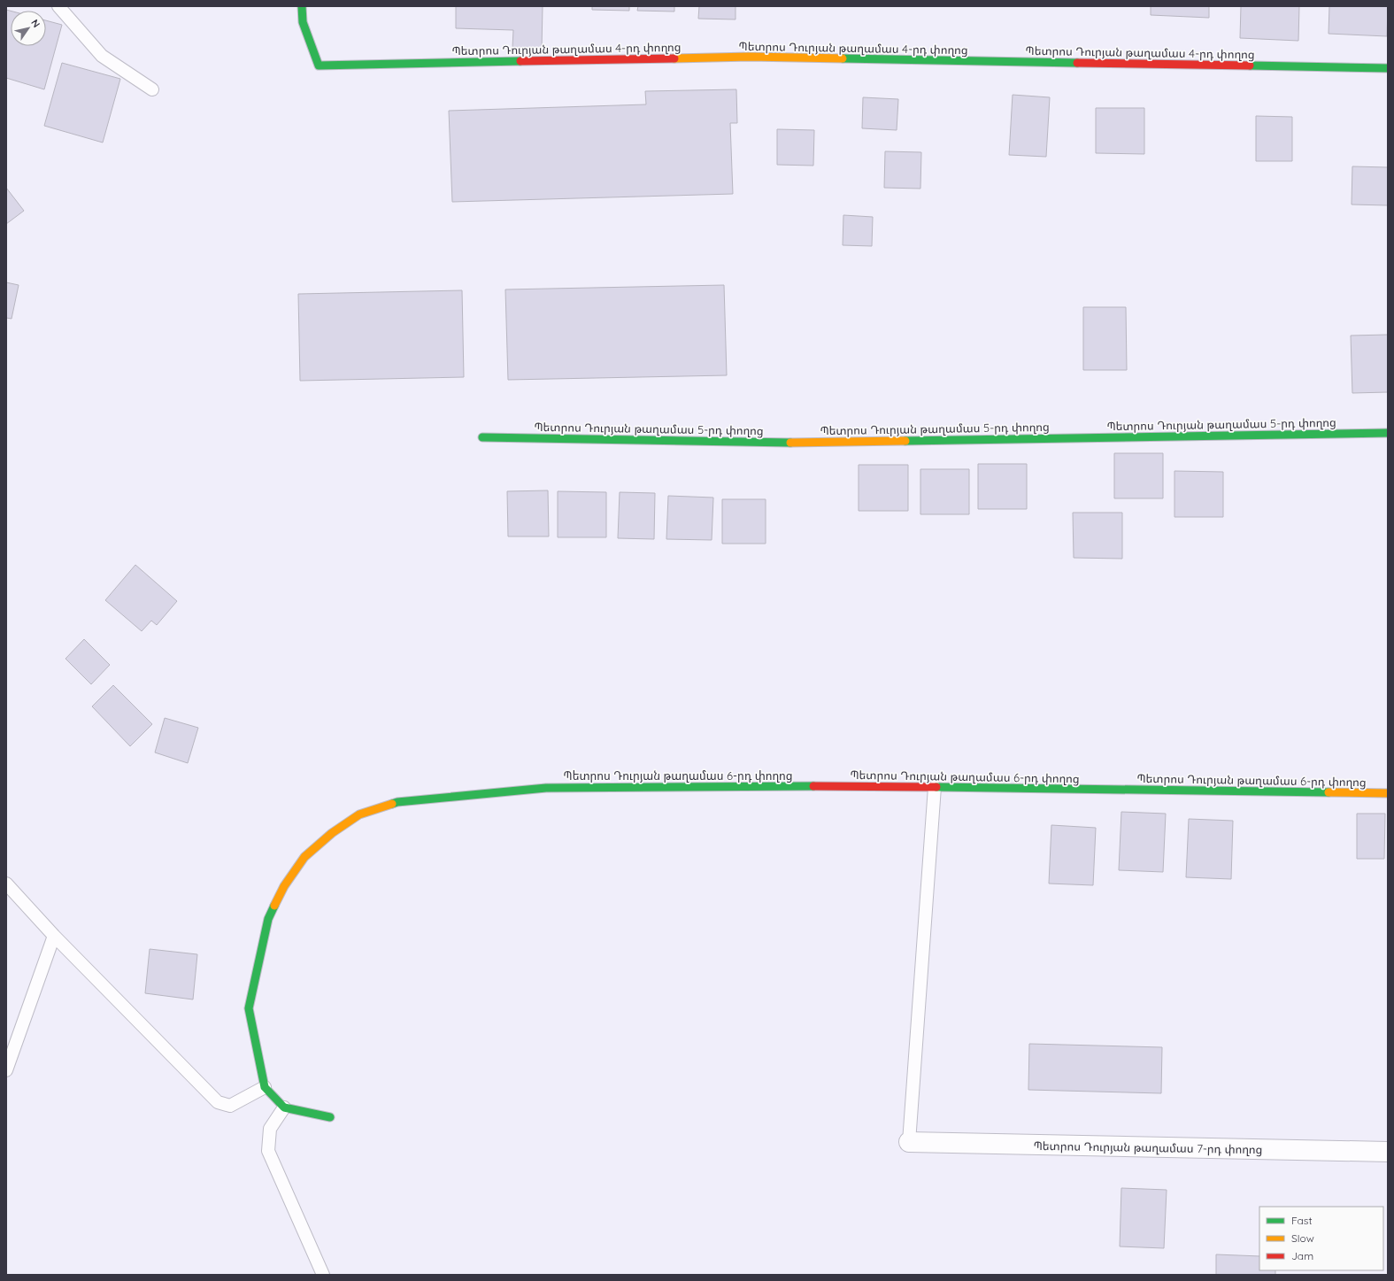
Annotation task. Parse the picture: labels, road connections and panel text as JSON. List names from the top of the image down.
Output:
{
  "streets": {
    "street": [
      "Պետրոս Դուրյան թաղամաս 4-րդ փողոց",
      "Պետրոս Դուրյան թաղամաս 5-րդ փողոց",
      "Պետրոս Դուրյան թաղամաս 6-րդ փողոց",
      "Պետրոս Դուրյան թաղամաս 7-րդ փողոց"
    ]
  },
  "legend": ["Fast", "Slow", "Jam"],
  "north": "top right"
}
